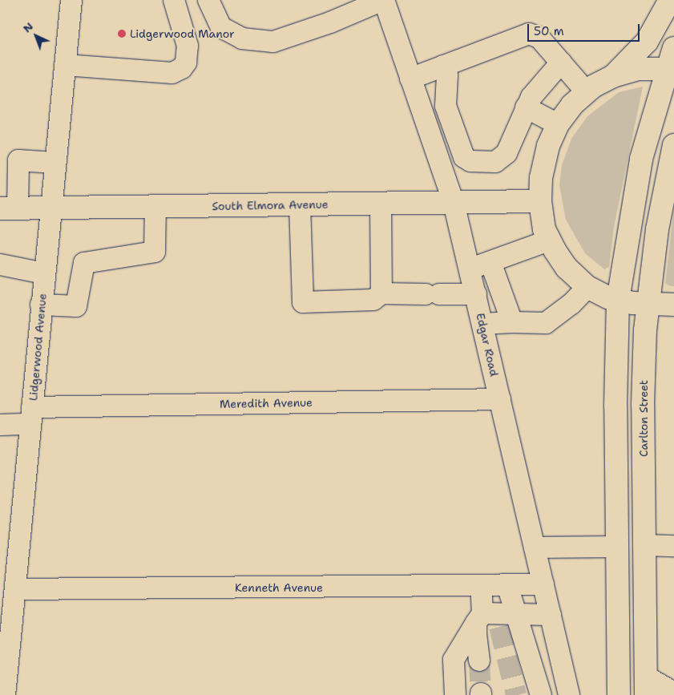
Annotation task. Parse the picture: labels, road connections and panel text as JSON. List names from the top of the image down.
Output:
{
  "streets": {
    "main road": ["South Elmora Avenue", "Carlton Street"],
    "street": [
      "Edgar Road",
      "Lidgerwood Avenue",
      "Meredith Avenue",
      "Kenneth Avenue"
    ]
  },
  "crossings": [
    ["South Elmora Avenue", "Edgar Road"],
    ["South Elmora Avenue", "Lidgerwood Avenue"],
    ["Edgar Road", "Meredith Avenue"],
    ["Edgar Road", "Kenneth Avenue"],
    ["Lidgerwood Avenue", "Meredith Avenue"],
    ["Lidgerwood Avenue", "Kenneth Avenue"]
  ],
  "places": ["Lidgerwood Manor"],
  "scale_bar": "50 m",
  "north": "top left"
}
